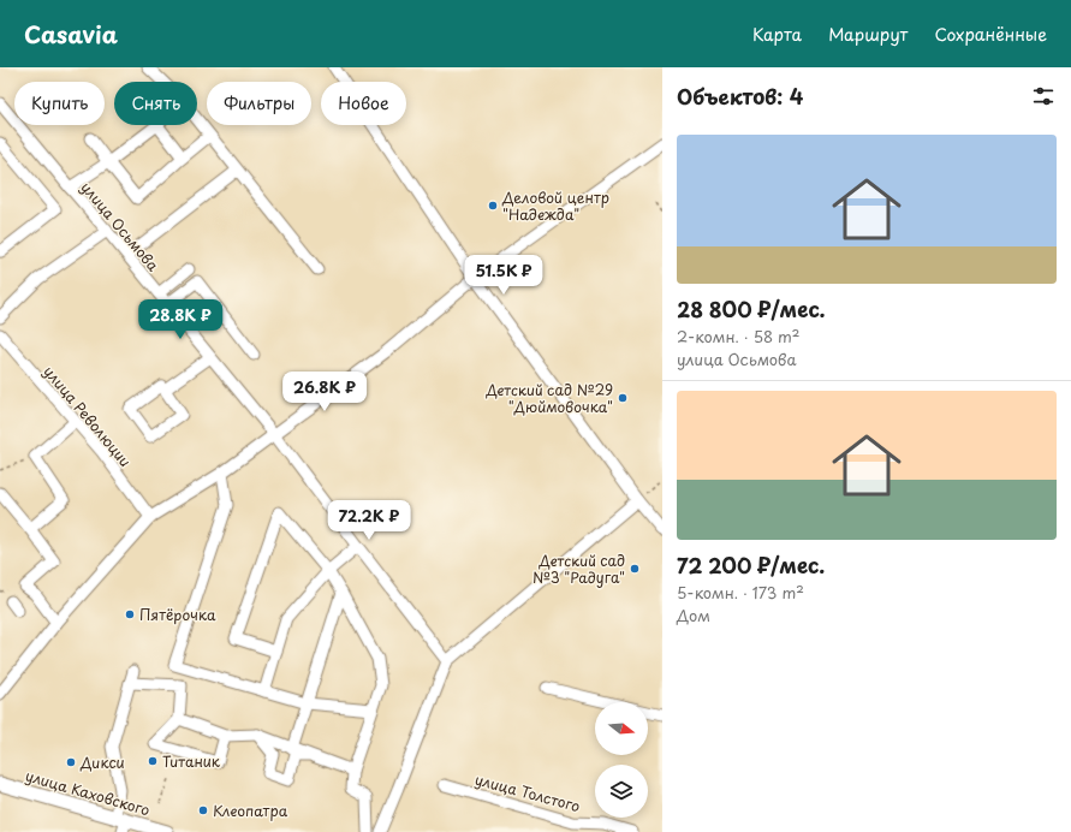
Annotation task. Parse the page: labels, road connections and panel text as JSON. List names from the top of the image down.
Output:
{
  "streets": {
    "main road": ["улица Каховского"],
    "street": ["улица Осьмова", "улица Революции", "улица Толстого"]
  },
  "places": [
    "Деловой центр \"Надежда\"",
    "Детский сад №29 \"Дюймовочка\"",
    "Детский сад №3 \"Радуга\"",
    "Пятёрочка",
    "Титаник",
    "Дикси",
    "Клеопатра"
  ],
  "north": "right",
  "page": {
    "header": "Casavia",
    "nav": ["Карта", "Маршрут", "Сохранённые"],
    "heading": "Объектов: 4",
    "chip": [
      "Купить",
      "Снять",
      "Фильтры",
      "Новое"
    ],
    "list": [
      {
        "name": "28 800 ₽/мес.",
        "note": "2-комн. · 58 m² · улица Осьмова"
      },
      {
        "name": "72 200 ₽/мес.",
        "note": "5-комн. · 173 m² · Дом"
      }
    ],
    "price": [
      "51.5K ₽",
      "28.8K ₽",
      "26.8K ₽",
      "72.2K ₽"
    ]
  }
}
